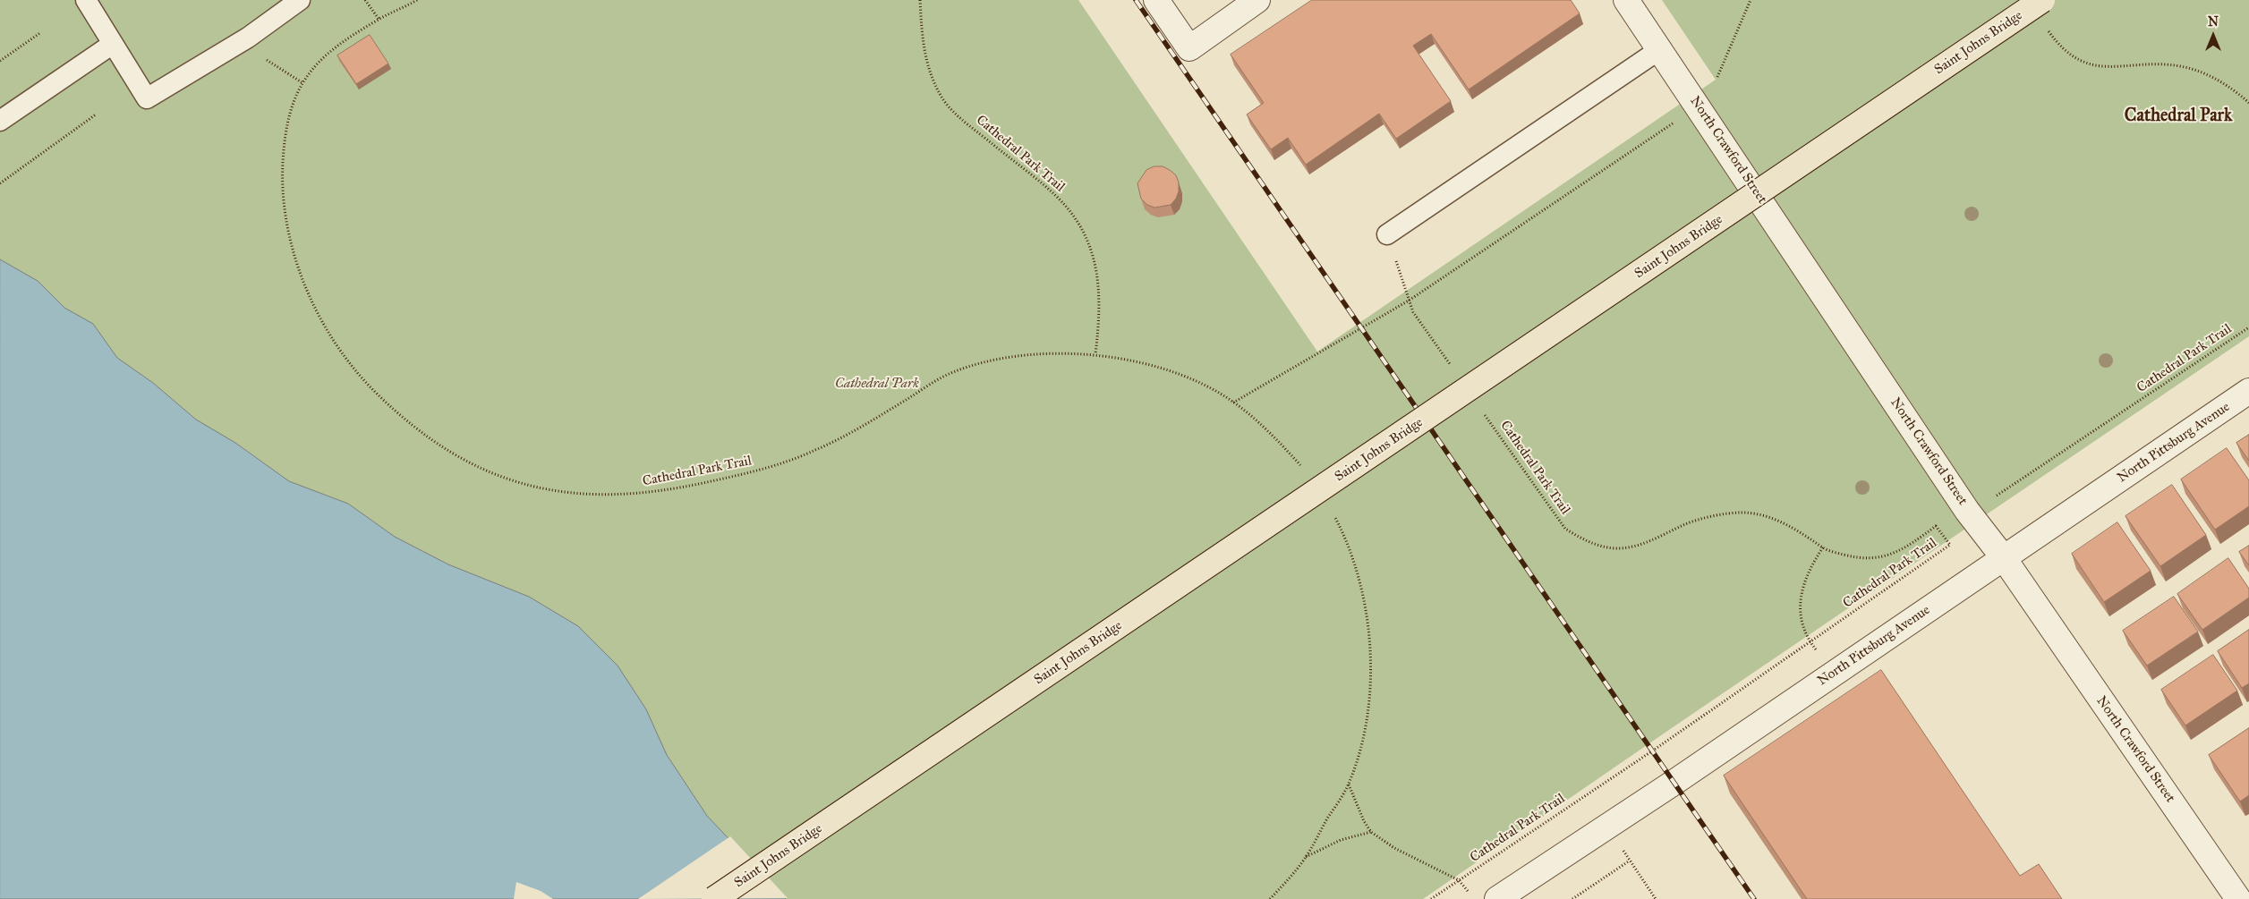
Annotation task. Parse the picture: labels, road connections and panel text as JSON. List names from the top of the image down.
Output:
{
  "streets": {
    "main road": ["Saint Johns Bridge"],
    "street": ["North Crawford Street", "North Pittsburg Avenue"],
    "path": ["Cathedral Park Trail"]
  },
  "crossings": [
    ["North Crawford Street", "North Pittsburg Avenue"]
  ],
  "districts": ["Cathedral Park"],
  "parks": ["Cathedral Park"],
  "north": "top"
}
